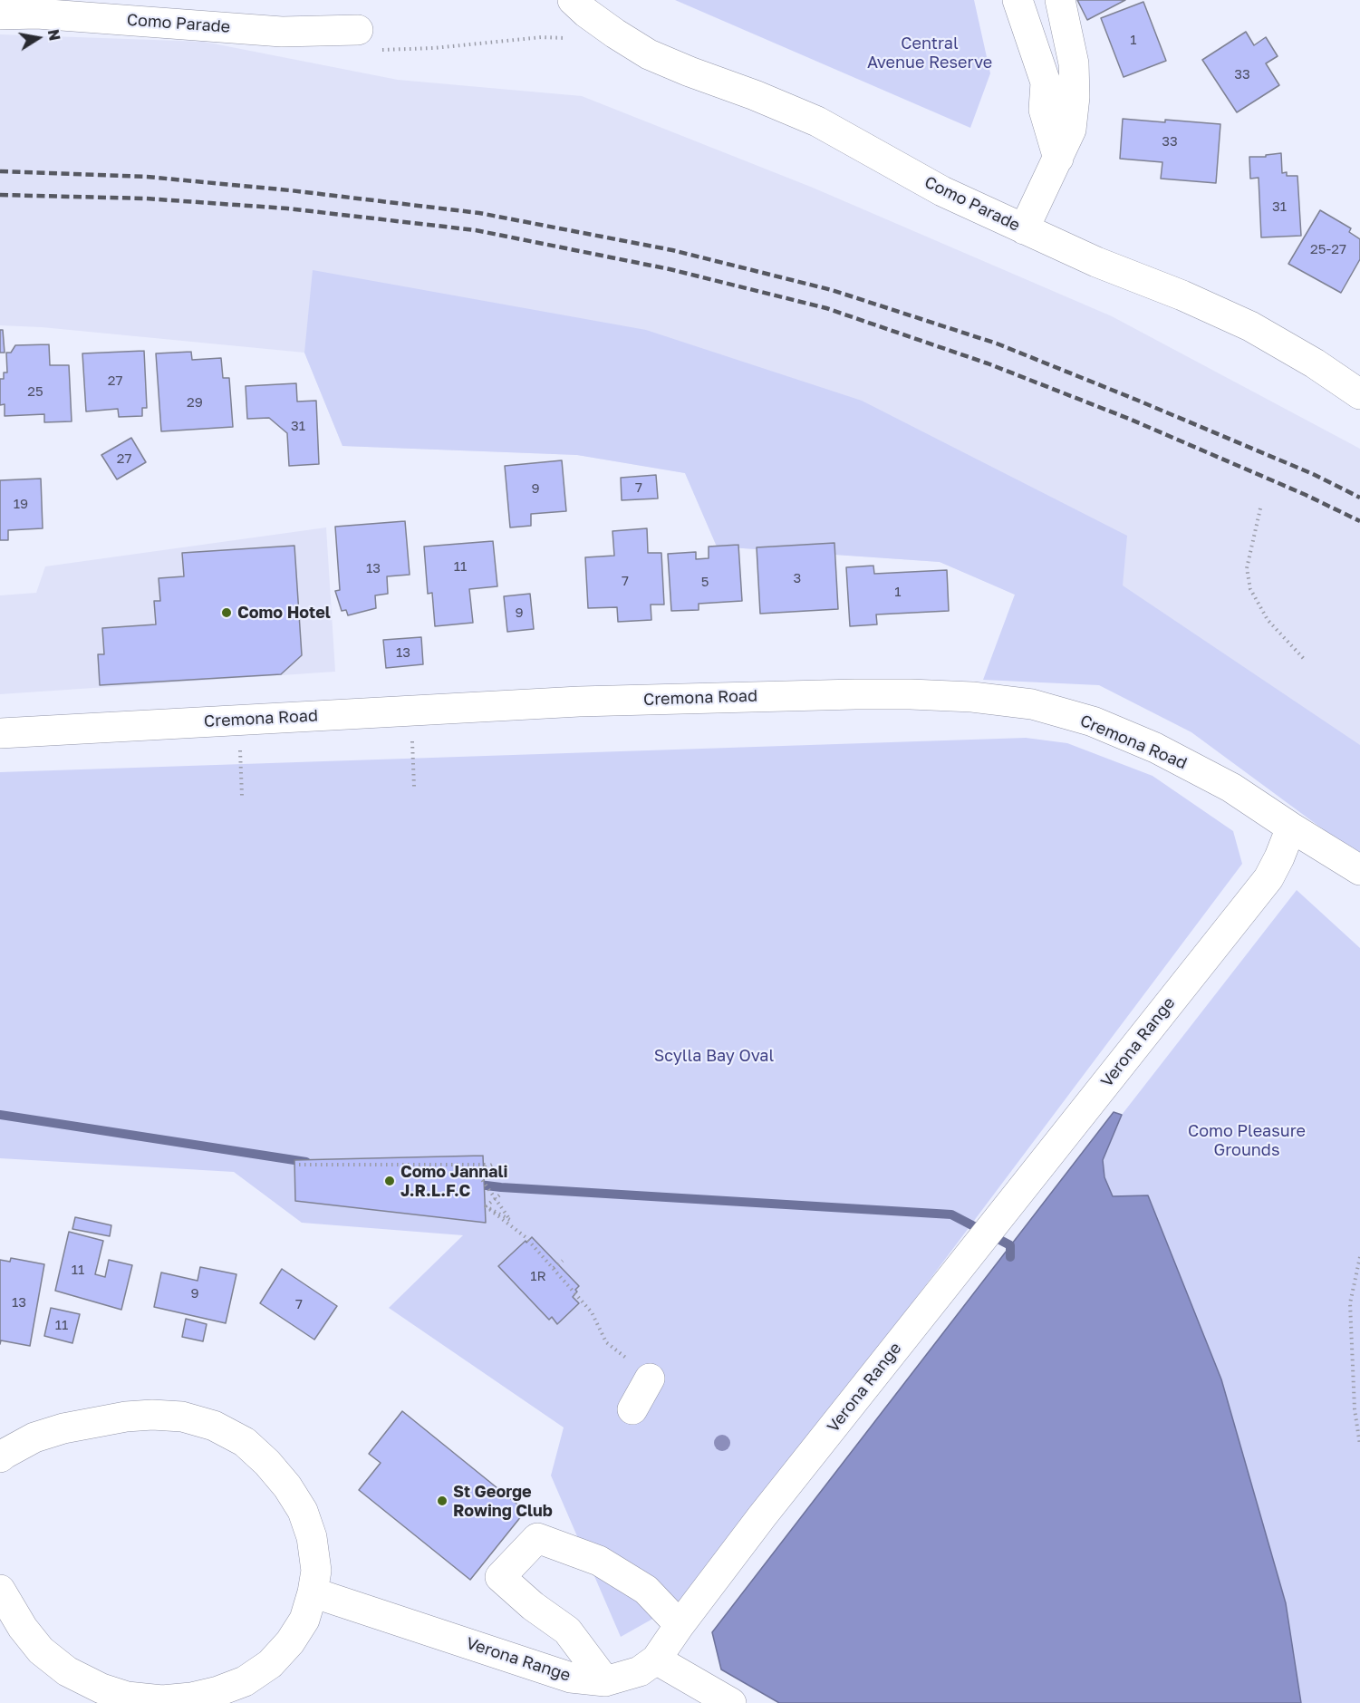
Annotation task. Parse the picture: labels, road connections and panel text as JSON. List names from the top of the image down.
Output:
{
  "streets": {
    "street": ["Como Parade", "Cremona Road", "Verona Range"]
  },
  "crossings": [
    ["Cremona Road", "Verona Range"]
  ],
  "parks": ["Central Avenue Reserve", "Scylla Bay Oval", "Como Pleasure Grounds"],
  "places": ["Como Hotel", "Como Jannali J.R.L.F.C", "St George Rowing Club"],
  "house_numbers": [
    "1",
    "33",
    "33",
    "31",
    "25-27",
    "27",
    "25",
    "29",
    "31",
    "27",
    "7",
    "9",
    "19",
    "11",
    "13",
    "3",
    "7",
    "5",
    "1",
    "9",
    "13",
    "11",
    "1R",
    "9",
    "13",
    "7",
    "11"
  ],
  "north": "right"
}
